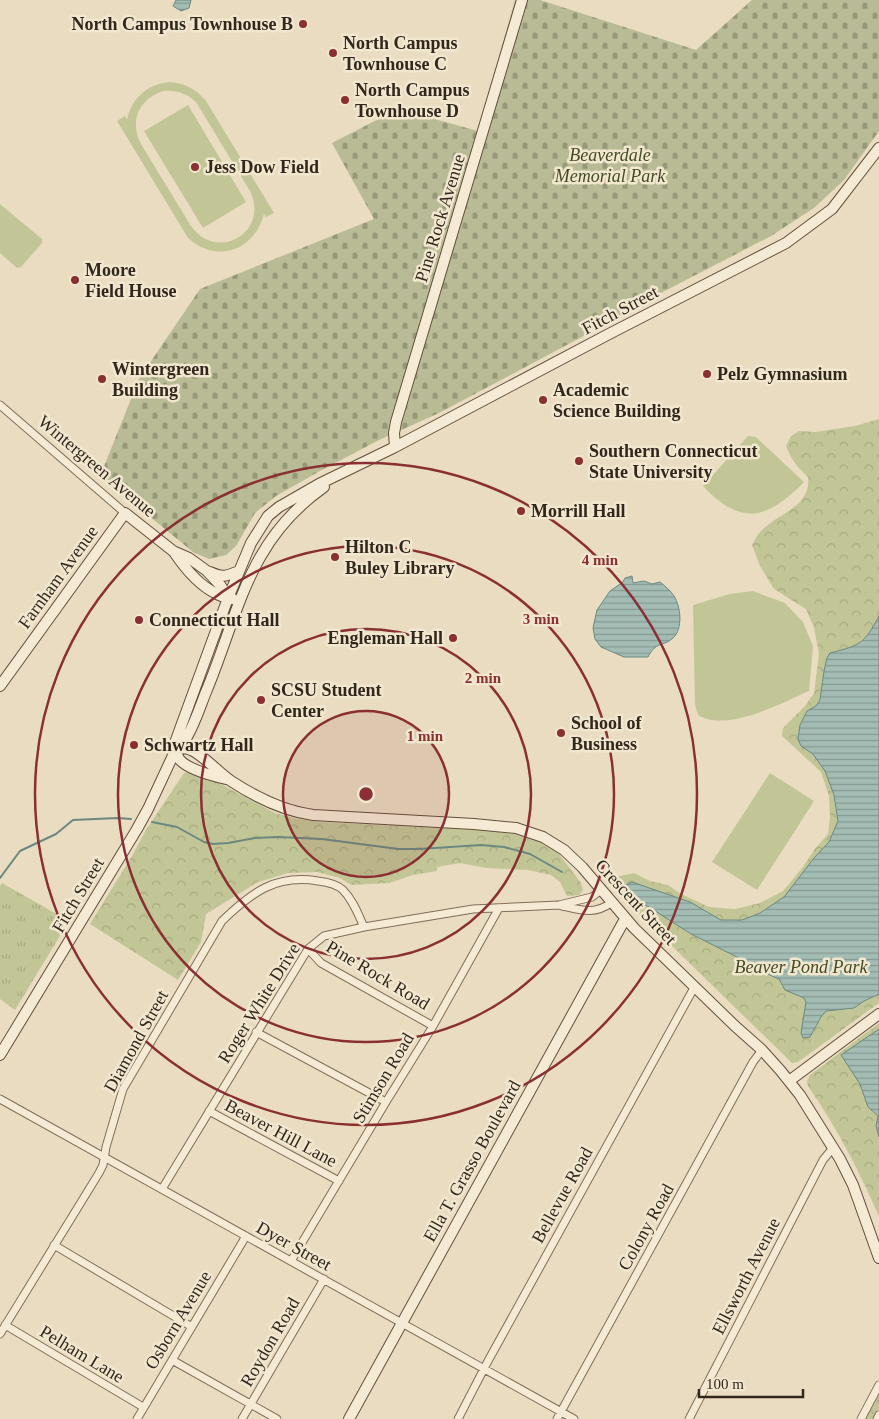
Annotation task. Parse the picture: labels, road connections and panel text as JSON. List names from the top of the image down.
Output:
{
  "streets": {
    "main road": [
      "Pine Rock Avenue",
      "Fitch Street",
      "Wintergreen Avenue",
      "Farnham Avenue",
      "Crescent Street",
      "Ella T. Grasso Boulevard"
    ],
    "street": [
      "Pine Rock Road",
      "Roger White Drive",
      "Diamond Street",
      "Stimson Road",
      "Beaver Hill Lane",
      "Bellevue Road",
      "Colony Road",
      "Dyer Street",
      "Ellsworth Avenue",
      "Osborn Avenue",
      "Roydon Road",
      "Pelham Lane"
    ]
  },
  "crossings": [
    ["Pine Rock Avenue", "Fitch Street"],
    ["Fitch Street", "Wintergreen Avenue"],
    ["Fitch Street", "Crescent Street"],
    ["Wintergreen Avenue", "Farnham Avenue"],
    ["Crescent Street", "Roger White Drive"],
    ["Crescent Street", "Ella T. Grasso Boulevard"],
    ["Crescent Street", "Bellevue Road"],
    ["Crescent Street", "Colony Road"],
    ["Crescent Street", "Ellsworth Avenue"],
    ["Pine Rock Road", "Roger White Drive"],
    ["Pine Rock Road", "Stimson Road"],
    ["Roger White Drive", "Diamond Street"],
    ["Roger White Drive", "Stimson Road"],
    ["Roger White Drive", "Beaver Hill Lane"],
    ["Roger White Drive", "Dyer Street"],
    ["Diamond Street", "Dyer Street"],
    ["Diamond Street", "Pelham Lane"],
    ["Stimson Road", "Beaver Hill Lane"],
    ["Stimson Road", "Dyer Street"],
    ["Ella T. Grasso Boulevard", "Dyer Street"],
    ["Bellevue Road", "Dyer Street"],
    ["Colony Road", "Dyer Street"],
    ["Dyer Street", "Osborn Avenue"],
    ["Dyer Street", "Roydon Road"],
    ["Osborn Avenue", "Pelham Lane"]
  ],
  "parks": ["Beaverdale Memorial Park", "Beaver Pond Park"],
  "places": [
    "North Campus Townhouse B",
    "North Campus Townhouse C",
    "North Campus Townhouse D",
    "Jess Dow Field",
    "Moore Field House",
    "Pelz Gymnasium",
    "Wintergreen Building",
    "Academic Science Building",
    "Southern Connecticut State University",
    "Morrill Hall",
    "Hilton C Buley Library",
    "Connecticut Hall",
    "Engleman Hall",
    "SCSU Student Center",
    "School of Business",
    "Schwartz Hall"
  ],
  "scale_bar": "100 m",
  "rings": [
    "4 min",
    "3 min",
    "2 min",
    "1 min"
  ]
}
